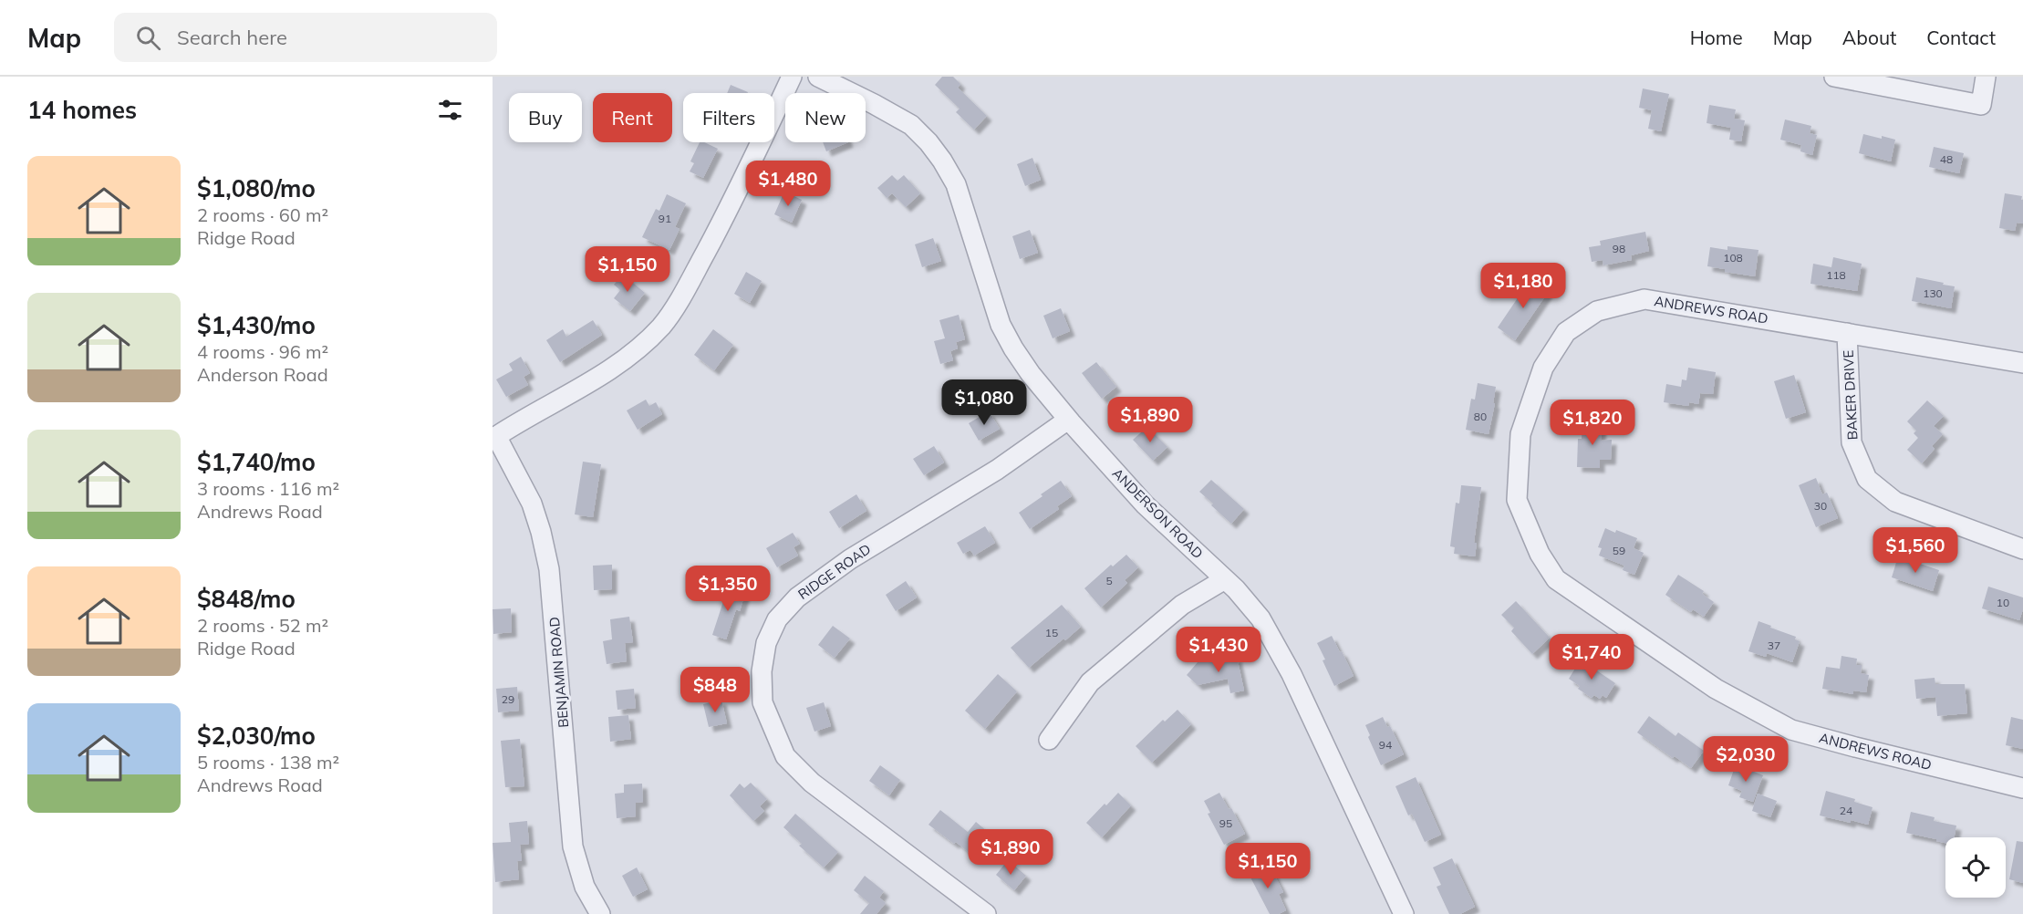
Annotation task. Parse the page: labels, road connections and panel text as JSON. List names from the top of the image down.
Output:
{
  "streets": {
    "street": [
      "ANDREWS ROAD",
      "BAKER DRIVE",
      "ANDERSON ROAD",
      "RIDGE ROAD",
      "BENJAMIN ROAD"
    ]
  },
  "crossings": [
    ["ANDREWS ROAD", "BAKER DRIVE"],
    ["ANDERSON ROAD", "RIDGE ROAD"]
  ],
  "house_numbers": [
    "48",
    "91",
    "98",
    "108",
    "118",
    "130",
    "80",
    "30",
    "59",
    "5",
    "10",
    "15",
    "37",
    "29",
    "94",
    "24",
    "95"
  ],
  "page": {
    "header": "Map",
    "search": "Search here",
    "nav": [
      "Home",
      "Map",
      "About",
      "Contact"
    ],
    "heading": "14 homes",
    "chip": [
      "Buy",
      "Rent",
      "Filters",
      "New"
    ],
    "list": [
      {
        "name": "$1,080/mo",
        "note": "2 rooms · 60 m² · Ridge Road"
      },
      {
        "name": "$1,430/mo",
        "note": "4 rooms · 96 m² · Anderson Road"
      },
      {
        "name": "$1,740/mo",
        "note": "3 rooms · 116 m² · Andrews Road"
      },
      {
        "name": "$848/mo",
        "note": "2 rooms · 52 m² · Ridge Road"
      },
      {
        "name": "$2,030/mo",
        "note": "5 rooms · 138 m² · Andrews Road"
      }
    ],
    "price": [
      "$1,480",
      "$1,150",
      "$1,180",
      "$1,080",
      "$1,890",
      "$1,820",
      "$1,560",
      "$1,350",
      "$1,430",
      "$1,740",
      "$848",
      "$2,030",
      "$1,890",
      "$1,150"
    ]
  }
}
